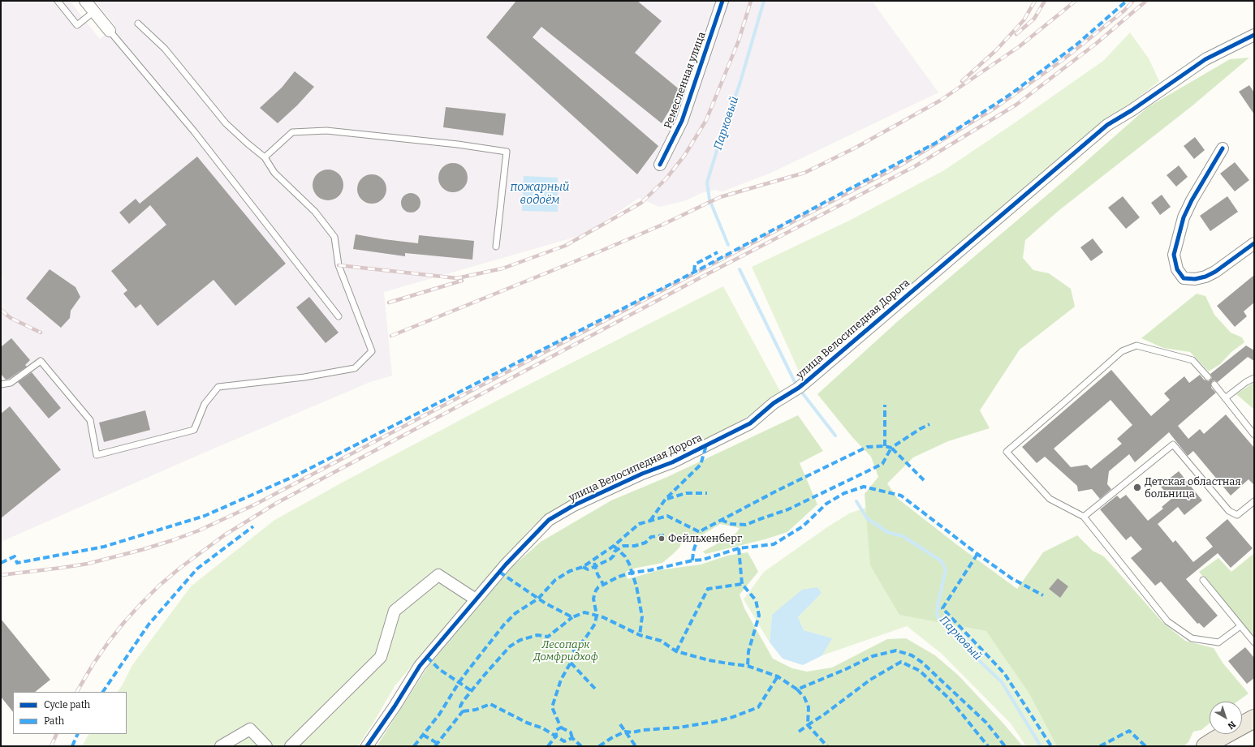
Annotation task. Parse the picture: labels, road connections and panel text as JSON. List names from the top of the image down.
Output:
{
  "streets": {
    "street": ["Ремесленная улица", "улица Велосипедная Дорога"]
  },
  "water": ["Парковый", "пожарный водоём"],
  "parks": ["Лесопарк Домфридхоф"],
  "places": ["Детская областная больница", "Фейльхенберг"],
  "legend": ["Cycle path", "Path"],
  "north": "bottom right"
}
